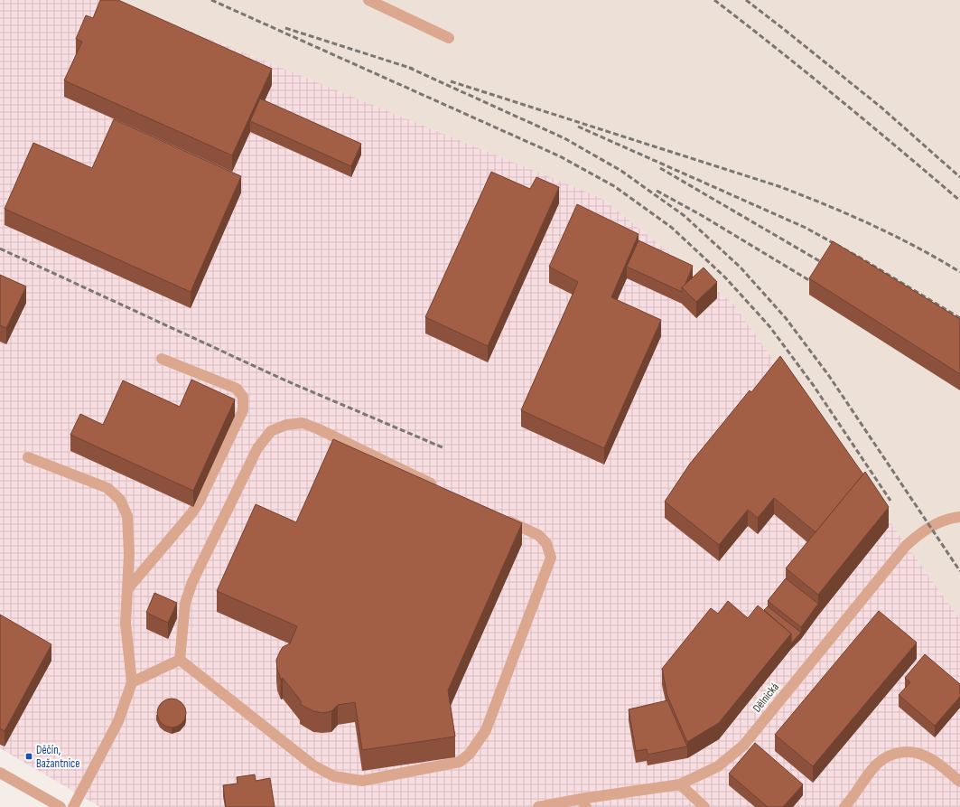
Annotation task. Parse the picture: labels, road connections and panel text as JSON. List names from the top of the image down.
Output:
{
  "streets": {
    "street": ["Dělnická"]
  },
  "places": {
    "transit": ["Děčín, Bažantnice"]
  }
}
